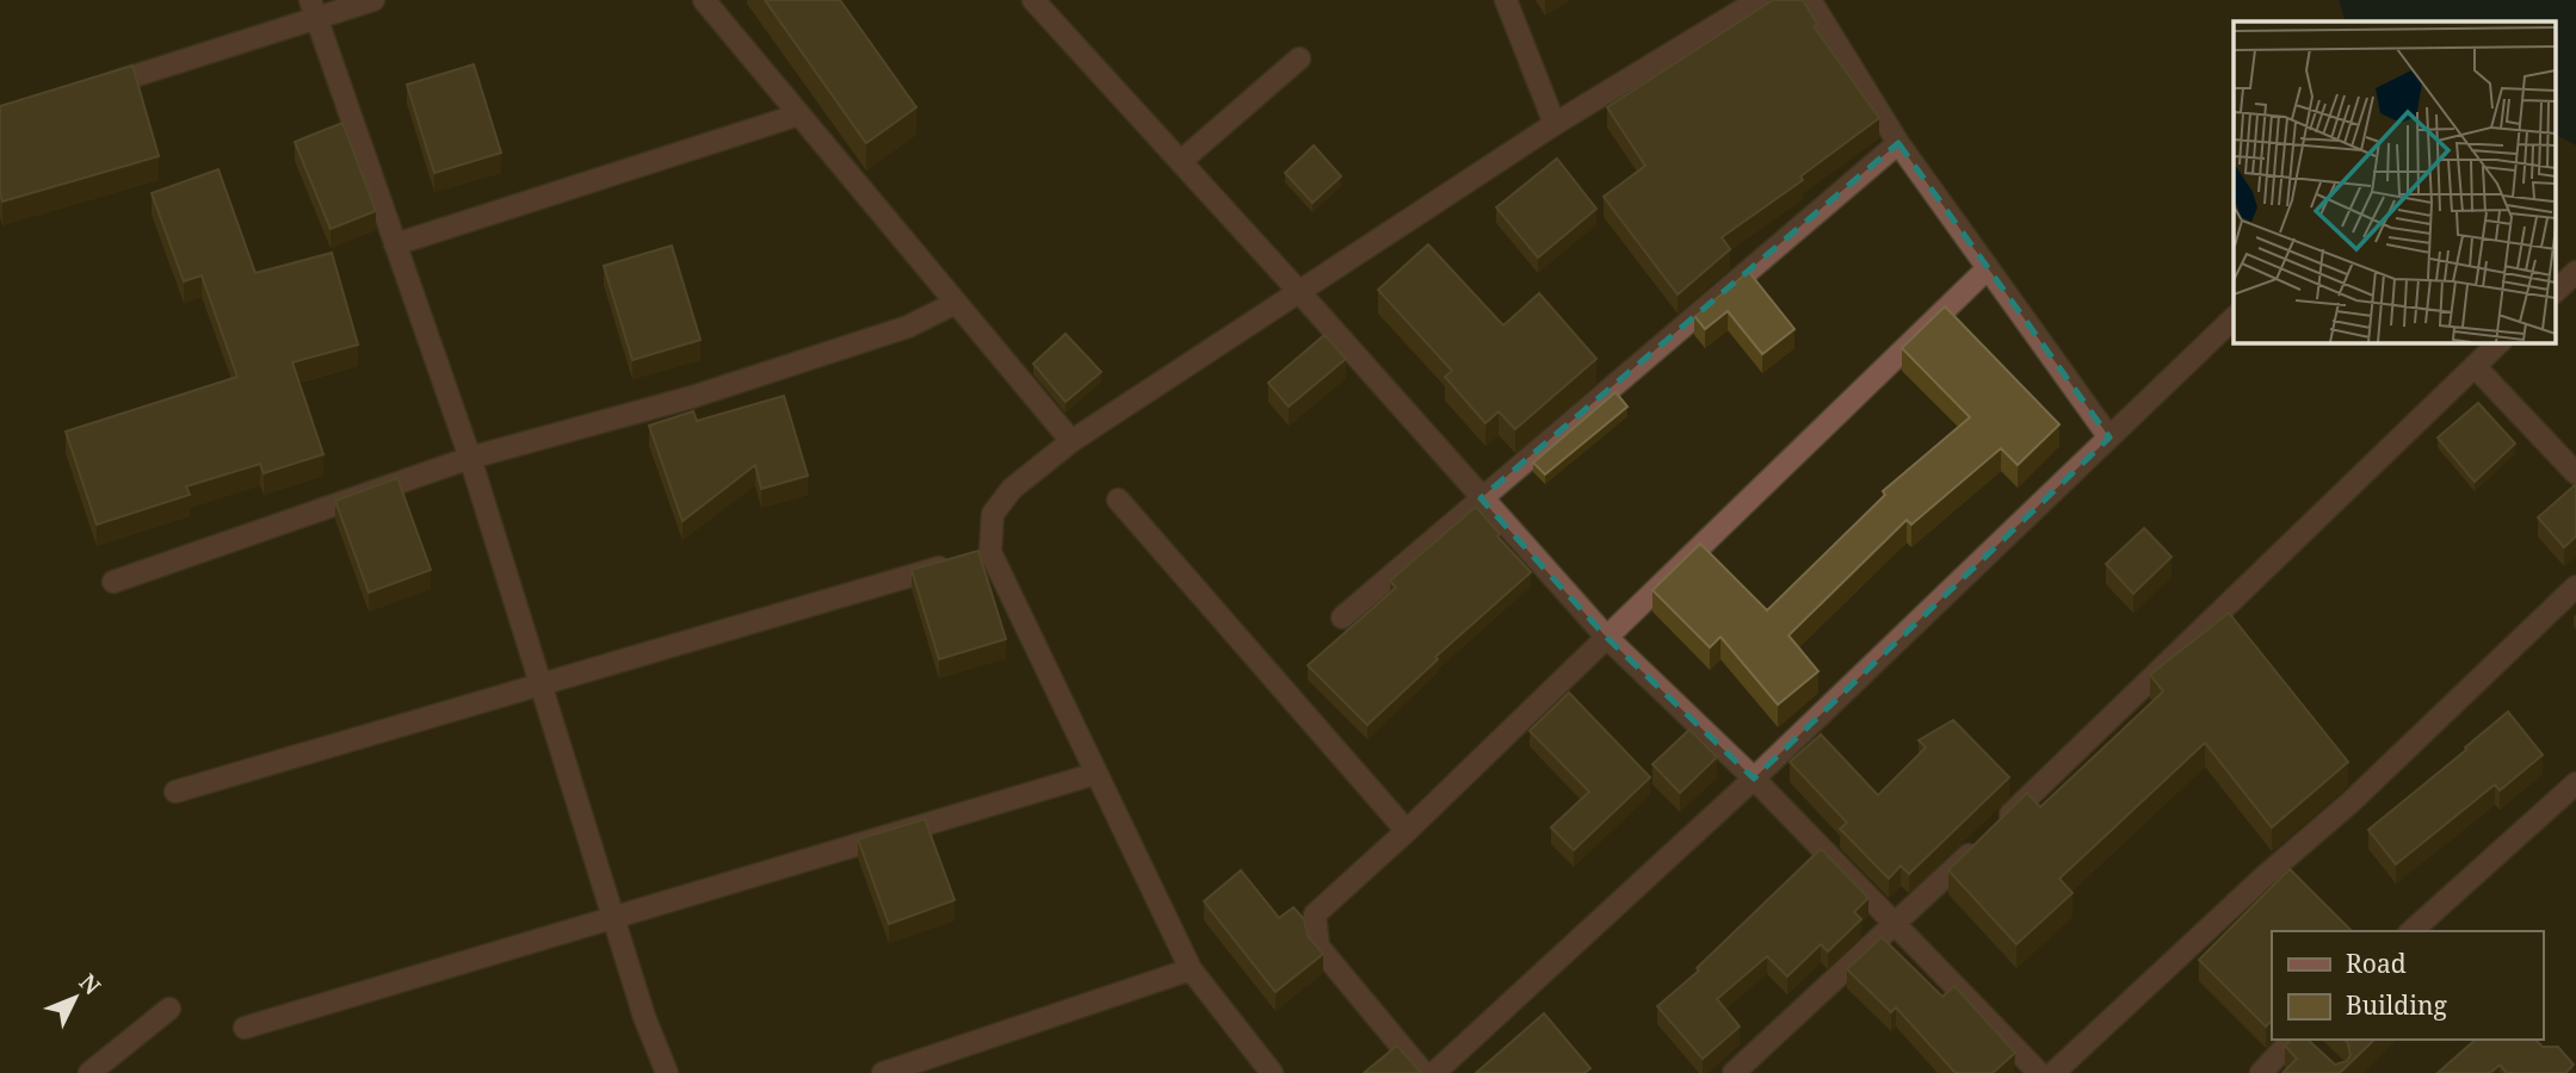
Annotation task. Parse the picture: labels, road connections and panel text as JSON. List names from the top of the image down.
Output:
{
  "legend": ["Road", "Building"],
  "north": "top right"
}
